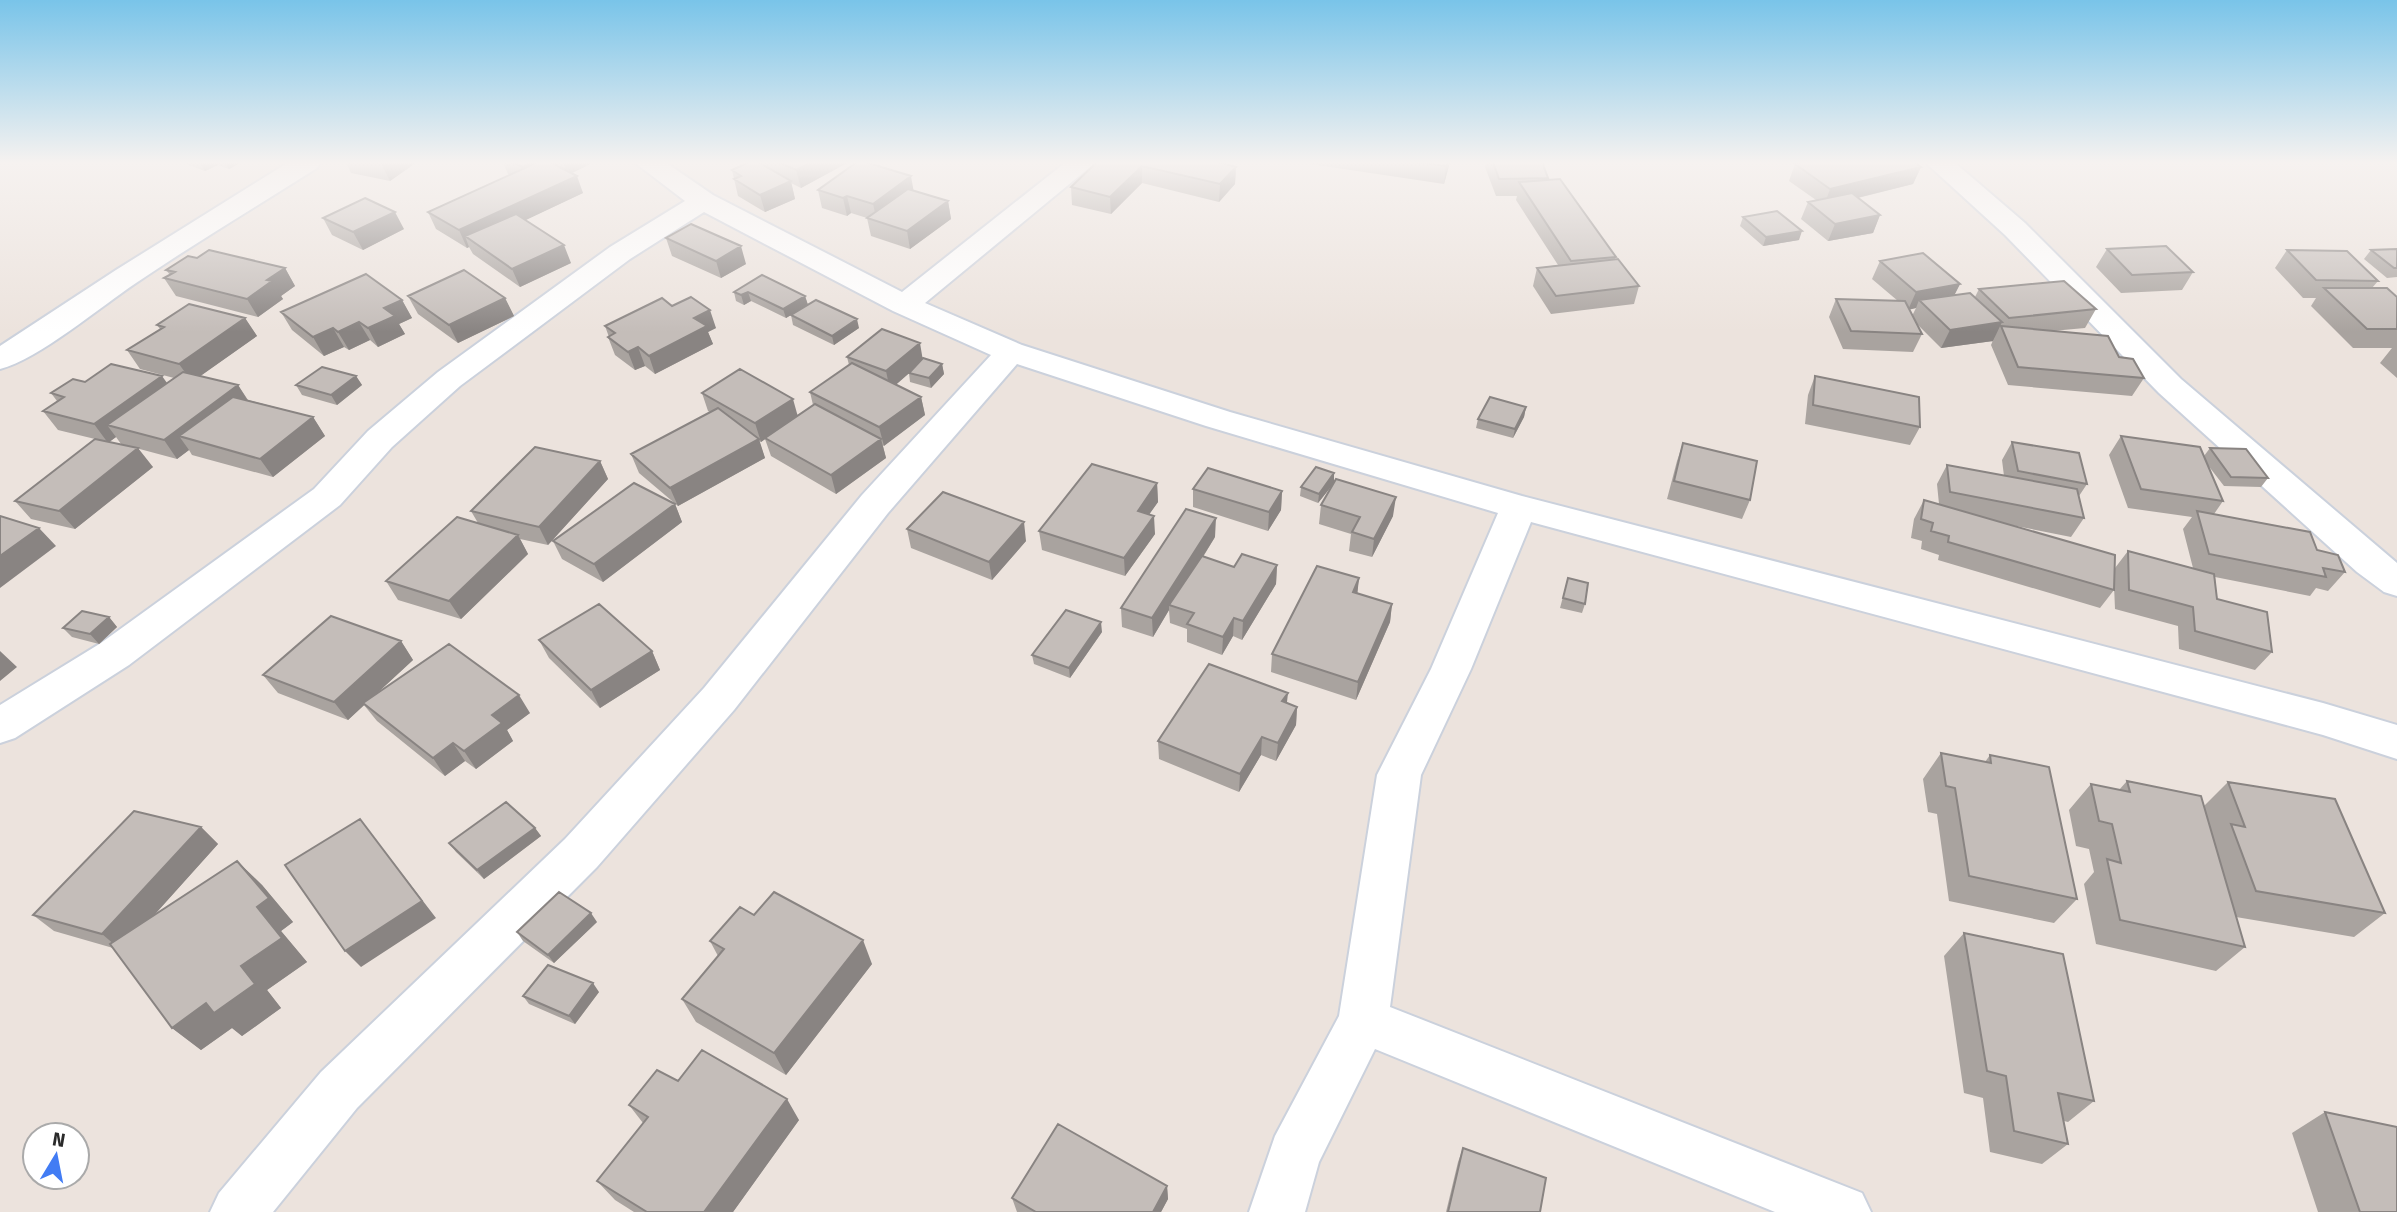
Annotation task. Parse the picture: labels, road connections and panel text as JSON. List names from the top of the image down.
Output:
{
  "north": "top"
}
